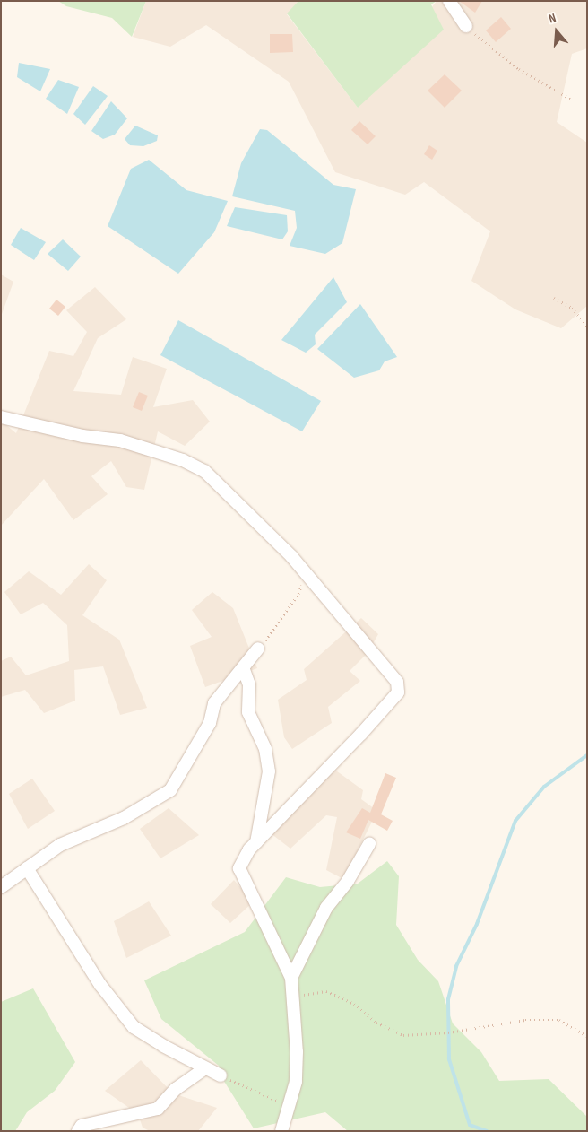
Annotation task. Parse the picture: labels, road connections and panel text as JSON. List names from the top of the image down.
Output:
{
  "north": "top"
}
